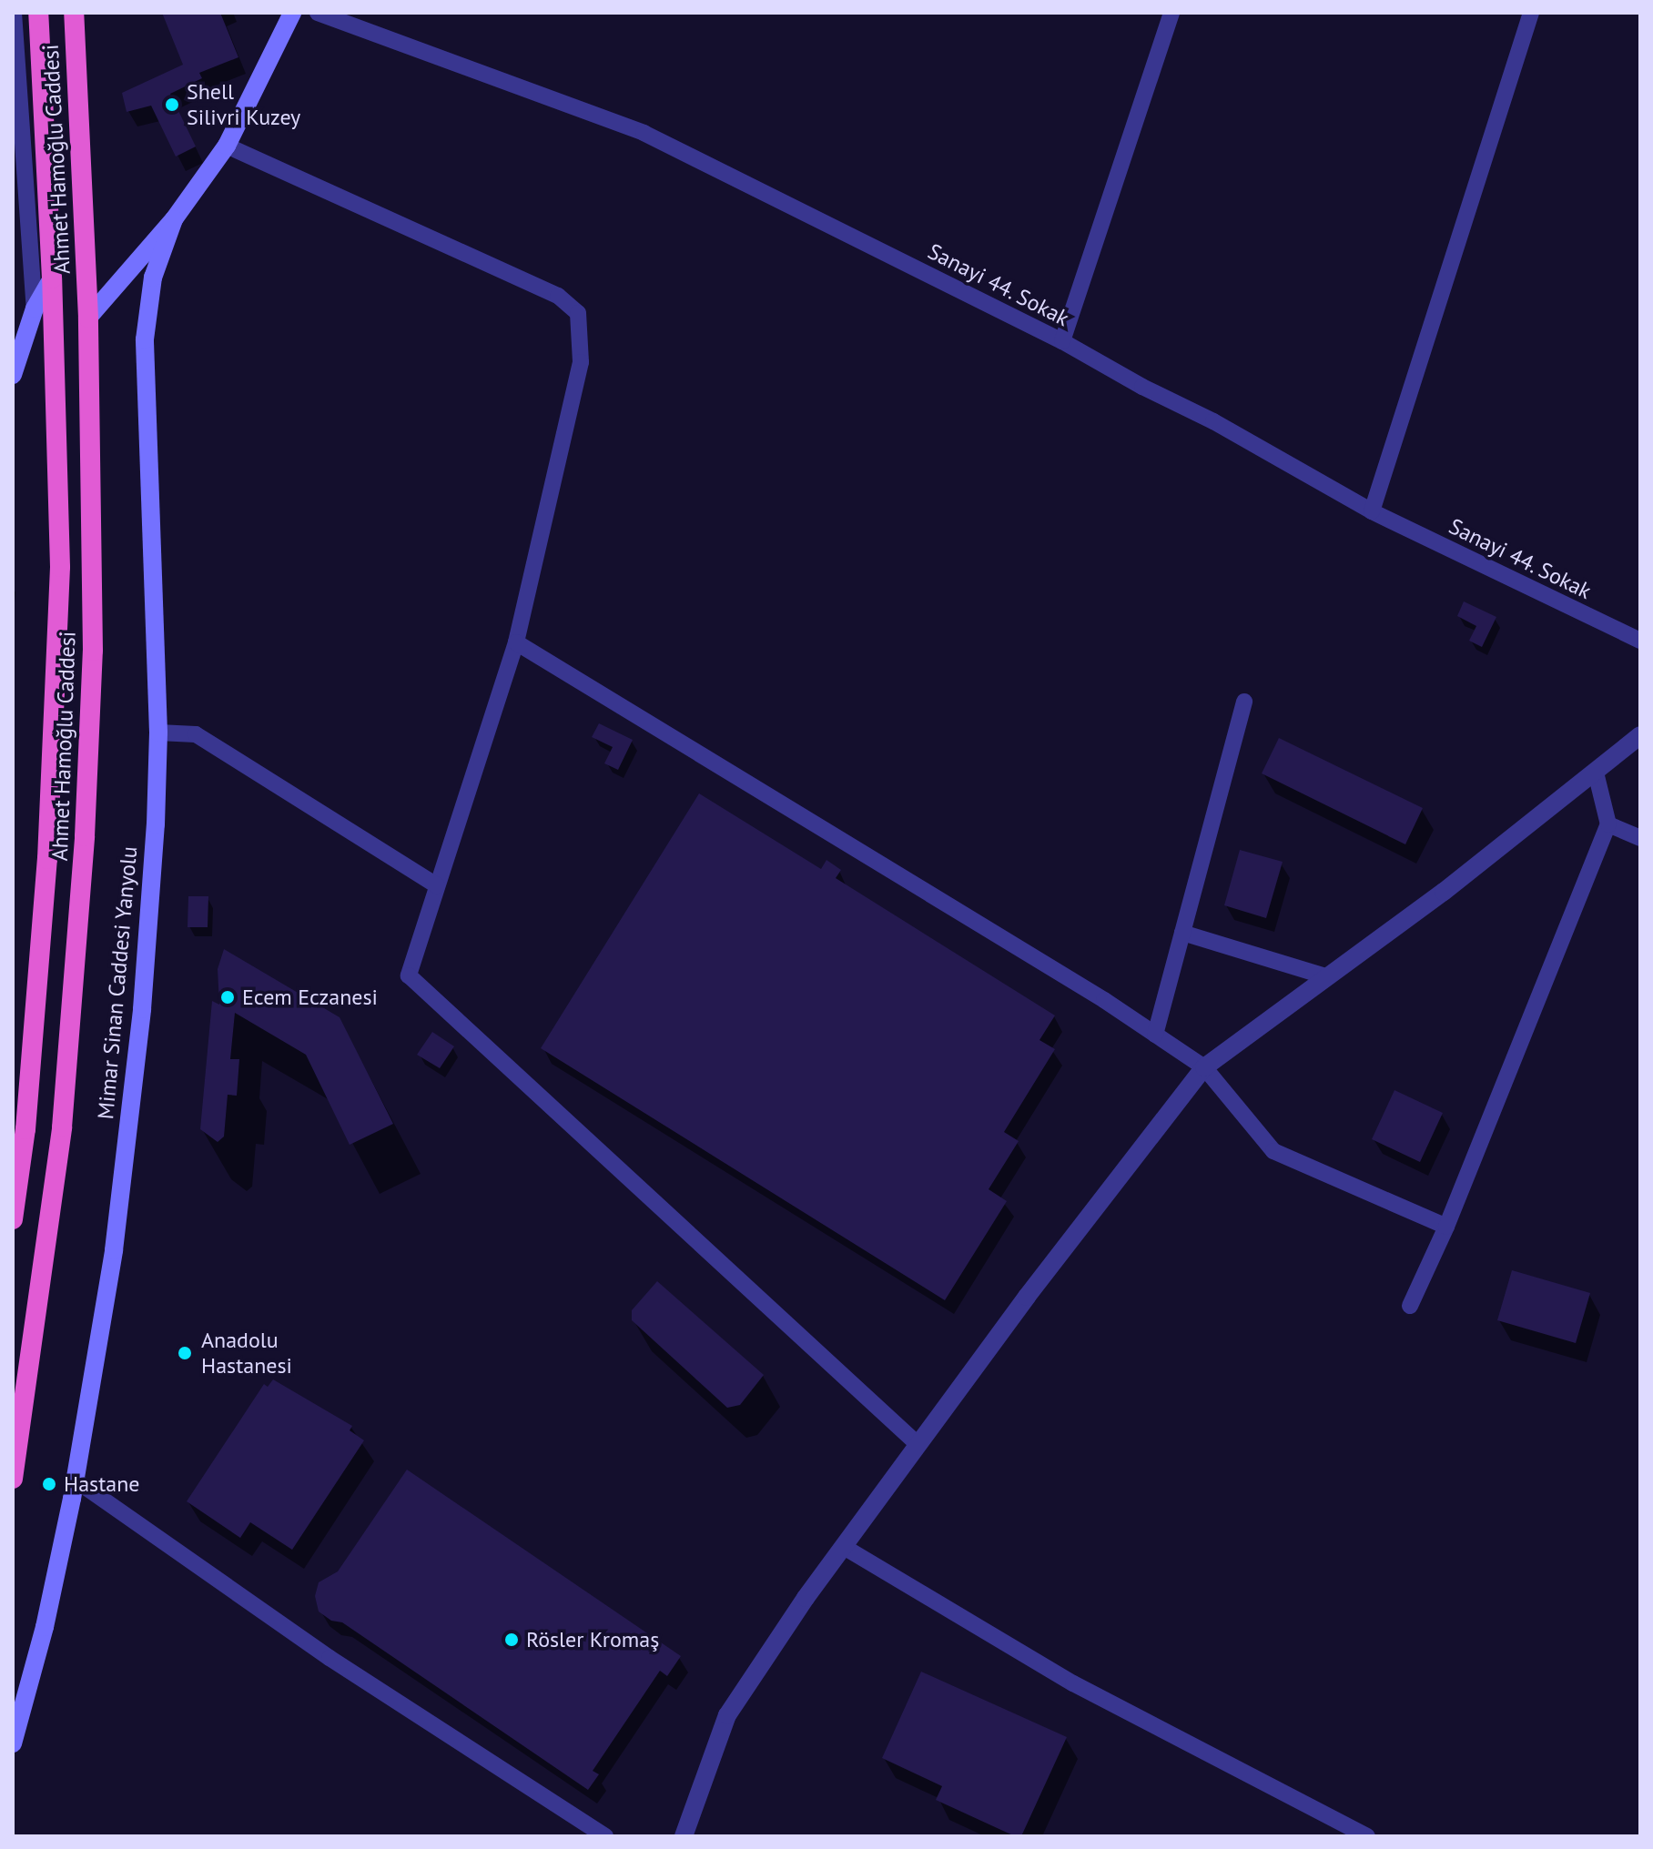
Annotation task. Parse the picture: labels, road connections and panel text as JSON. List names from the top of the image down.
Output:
{
  "streets": {
    "highway": ["Ahmet Hamoğlu Caddesi"],
    "main road": ["Mimar Sinan Caddesi Yanyolu"],
    "street": ["Sanayi 44. Sokak"]
  },
  "places": [
    "Shell Silivri Kuzey",
    "Ecem Eczanesi",
    "Anadolu Hastanesi",
    "Hastane",
    "Rösler Kromaş"
  ]
}
